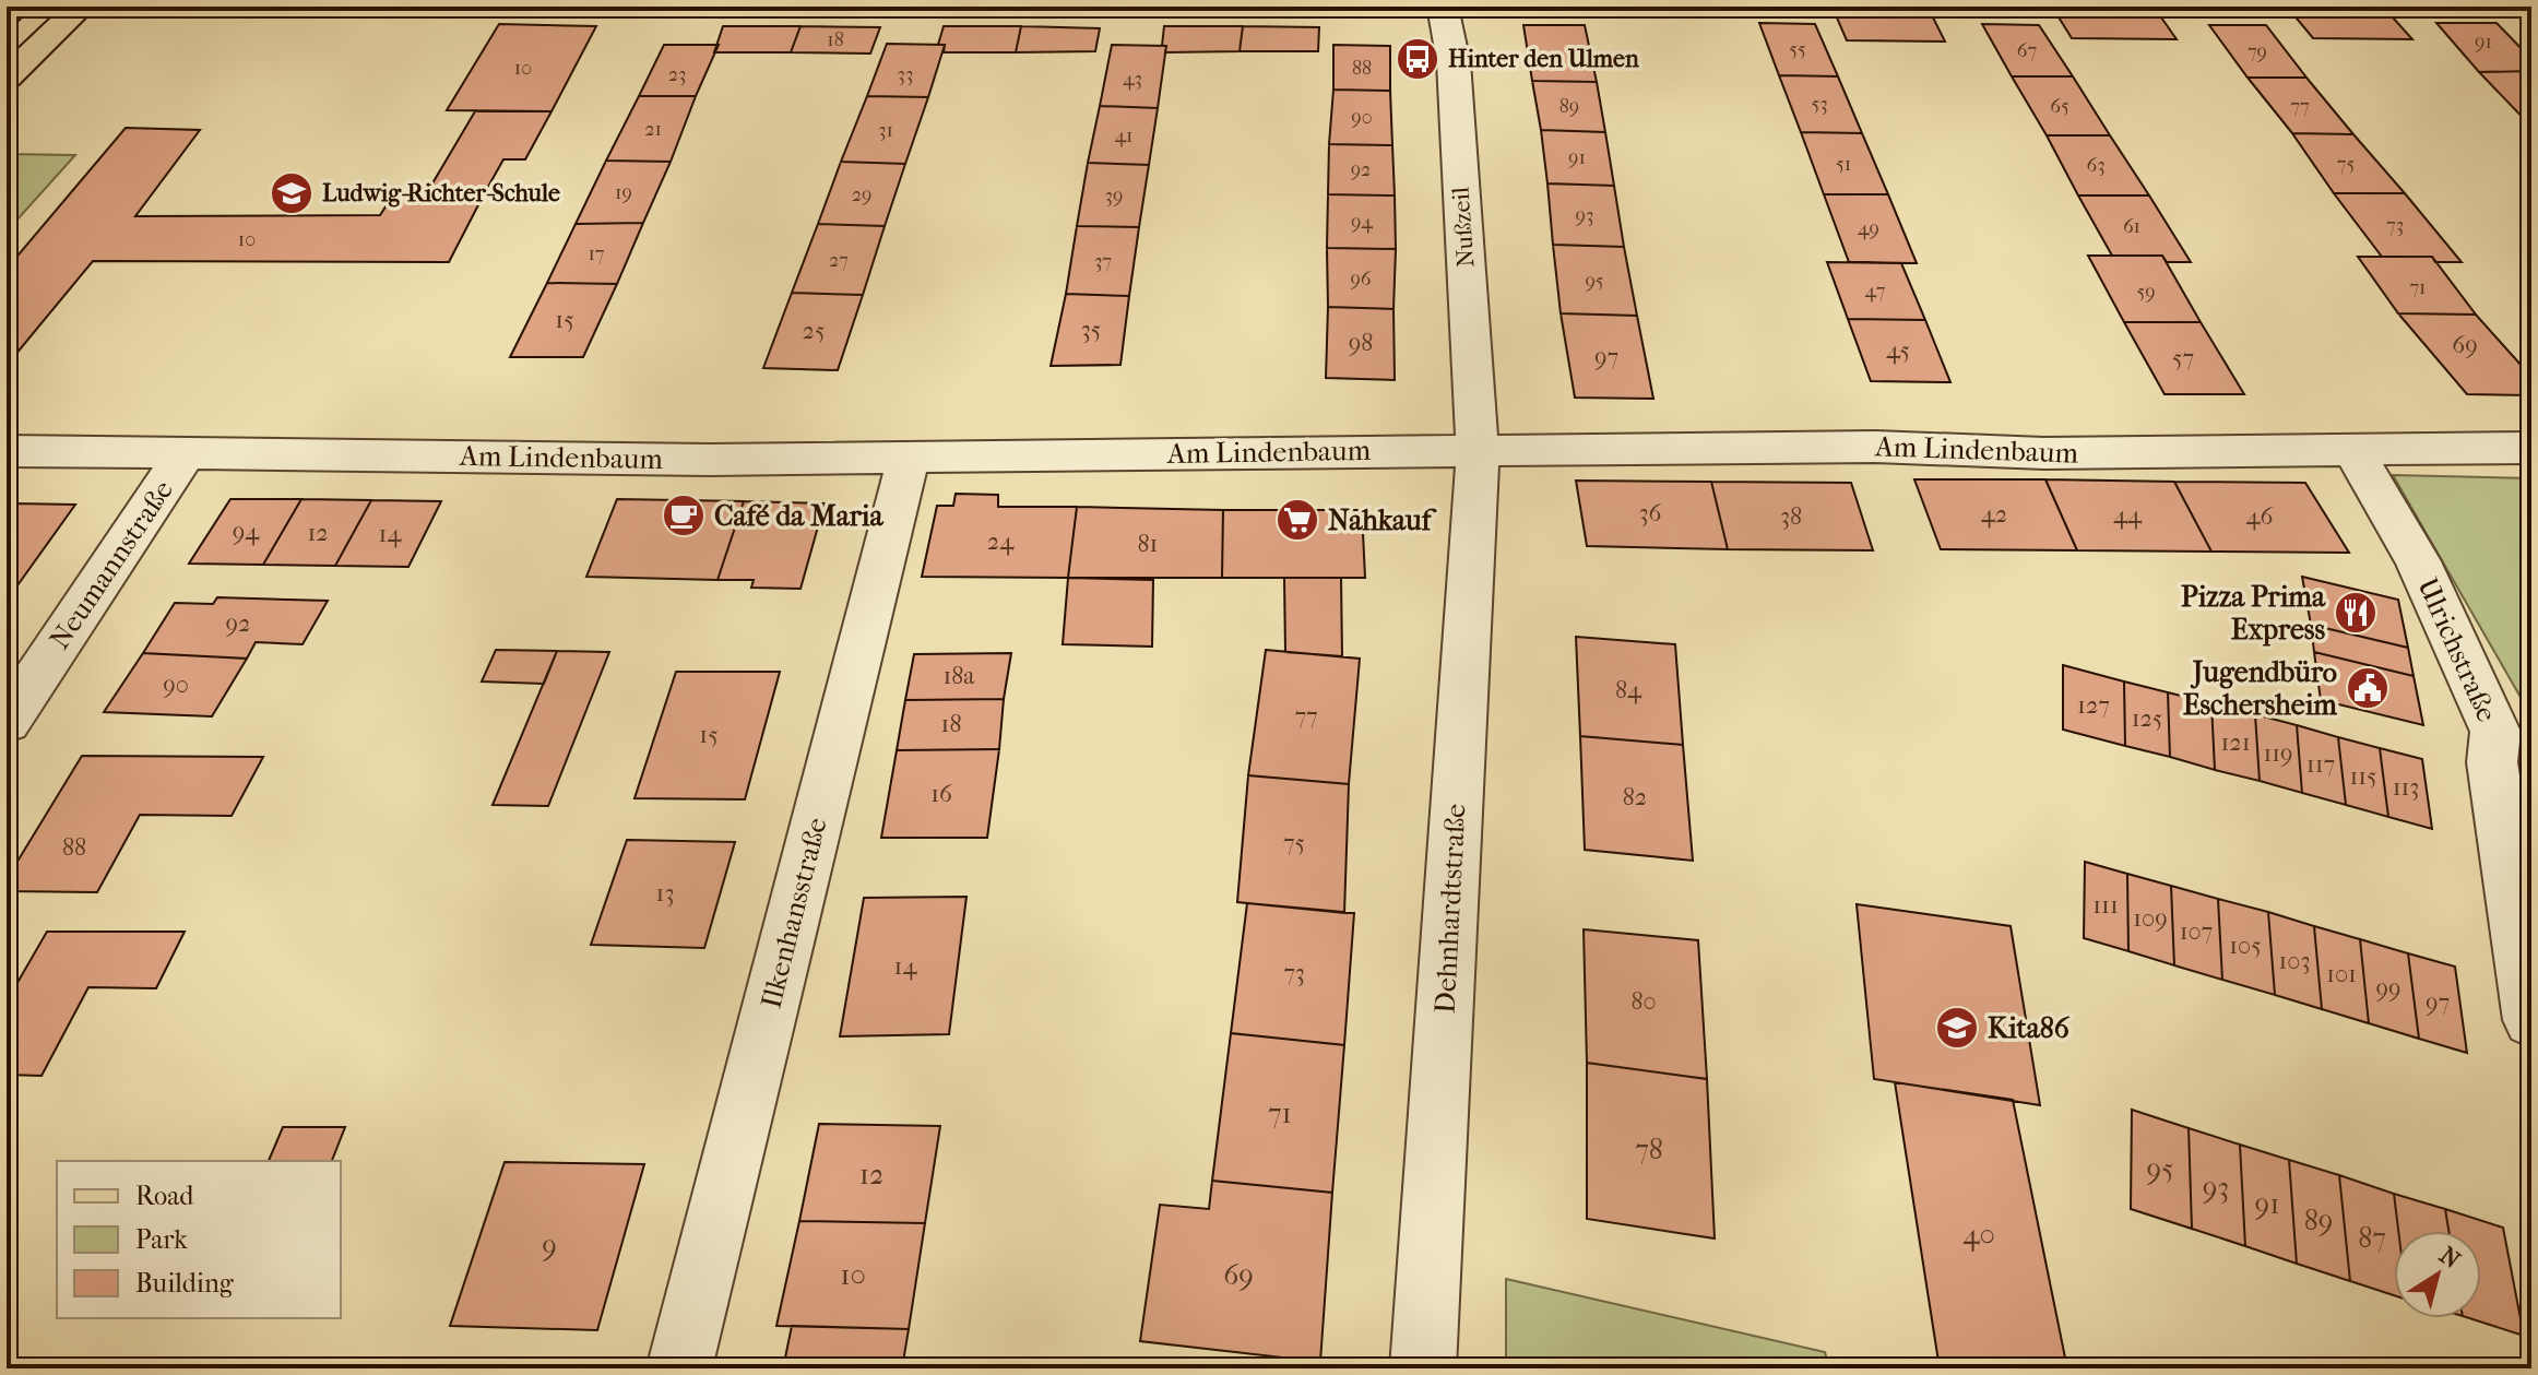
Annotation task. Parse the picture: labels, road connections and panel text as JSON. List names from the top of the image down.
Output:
{
  "streets": {
    "street": [
      "Nußzeil",
      "Am Lindenbaum",
      "Neumannstraße",
      "Ulrichstraße",
      "Dehnhardtstraße",
      "Ilkenhansstraße"
    ]
  },
  "crossings": [
    ["Nußzeil", "Am Lindenbaum"],
    ["Nußzeil", "Dehnhardtstraße"],
    ["Am Lindenbaum", "Neumannstraße"],
    ["Am Lindenbaum", "Ulrichstraße"],
    ["Am Lindenbaum", "Dehnhardtstraße"],
    ["Am Lindenbaum", "Ilkenhansstraße"]
  ],
  "places": {
    "bus stop": ["Hinter den Ulmen"],
    "school or university": ["Ludwig-Richter-Schule", "Kita86"],
    "cafe": ["Café da Maria"],
    "supermarket": ["Nahkauf"],
    "restaurant": ["Pizza Prima Express"],
    "public building": ["Jugendbüro Eschersheim"]
  },
  "house_numbers": [
    "18",
    "91",
    "55",
    "67",
    "79",
    "10",
    "88",
    "23",
    "33",
    "43",
    "53",
    "89",
    "65",
    "77",
    "90",
    "21",
    "31",
    "41",
    "91",
    "51",
    "75",
    "63",
    "92",
    "19",
    "29",
    "39",
    "93",
    "94",
    "73",
    "61",
    "49",
    "10",
    "17",
    "27",
    "37",
    "96",
    "95",
    "71",
    "47",
    "59",
    "15",
    "35",
    "25",
    "98",
    "69",
    "45",
    "97",
    "57",
    "36",
    "42",
    "44",
    "38",
    "46",
    "94",
    "12",
    "14",
    "24",
    "81",
    "92",
    "18a",
    "90",
    "84",
    "127",
    "77",
    "125",
    "18",
    "15",
    "121",
    "119",
    "117",
    "115",
    "113",
    "16",
    "82",
    "75",
    "88",
    "13",
    "111",
    "109",
    "107",
    "105",
    "103",
    "14",
    "73",
    "101",
    "99",
    "80",
    "97",
    "71",
    "78",
    "95",
    "12",
    "93",
    "91",
    "89",
    "40",
    "87",
    "9",
    "10",
    "69"
  ],
  "legend": ["Road", "Park", "Building"],
  "north": "top right"
}
